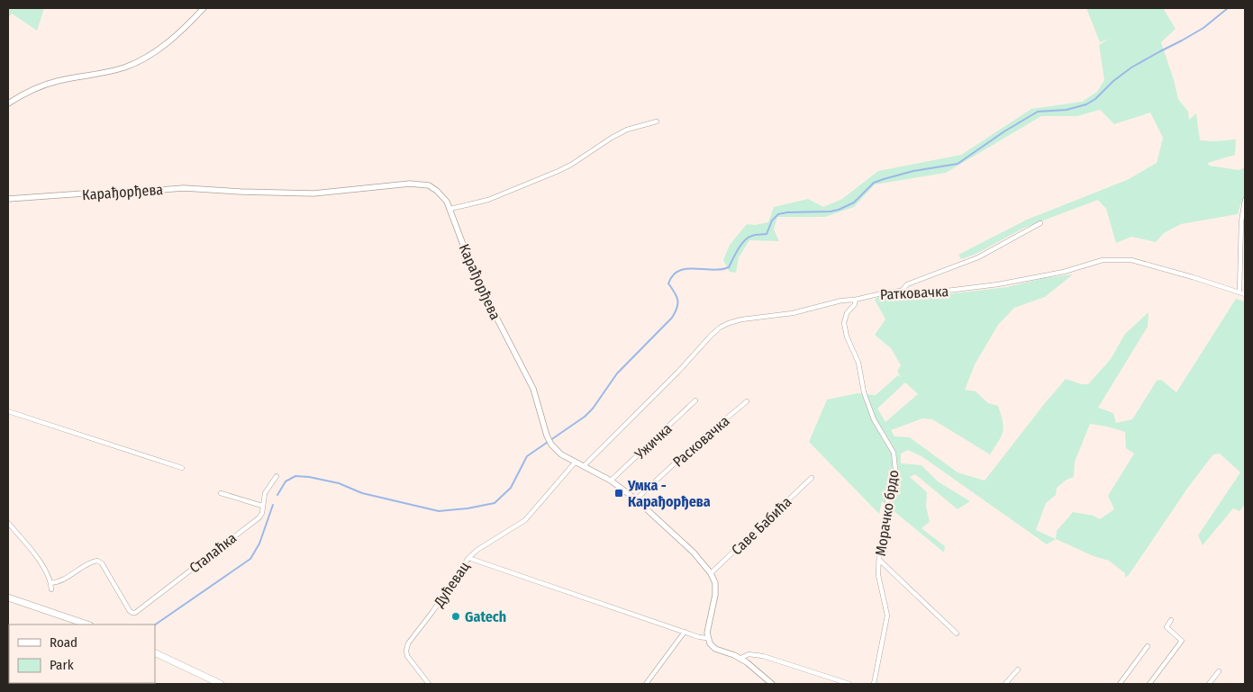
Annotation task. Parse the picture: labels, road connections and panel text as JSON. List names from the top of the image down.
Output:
{
  "streets": {
    "street": [
      "Карађорђева",
      "Ратковачка",
      "Ужичка",
      "Расковачка",
      "Морачко брдо",
      "Саве Бабића",
      "Сталаћка",
      "Дућевац"
    ]
  },
  "crossings": [
    ["Карађорђева", "Ратковачка"],
    ["Карађорђева", "Ужичка"],
    ["Карађорђева", "Расковачка"],
    ["Карађорђева", "Саве Бабића"],
    ["Карађорђева", "Дућевац"],
    ["Ратковачка", "Морачко брдо"]
  ],
  "places": {
    "transit": ["Умка - Карађорђева"],
    "other": ["Gatech"]
  },
  "legend": ["Road", "Park"]
}
